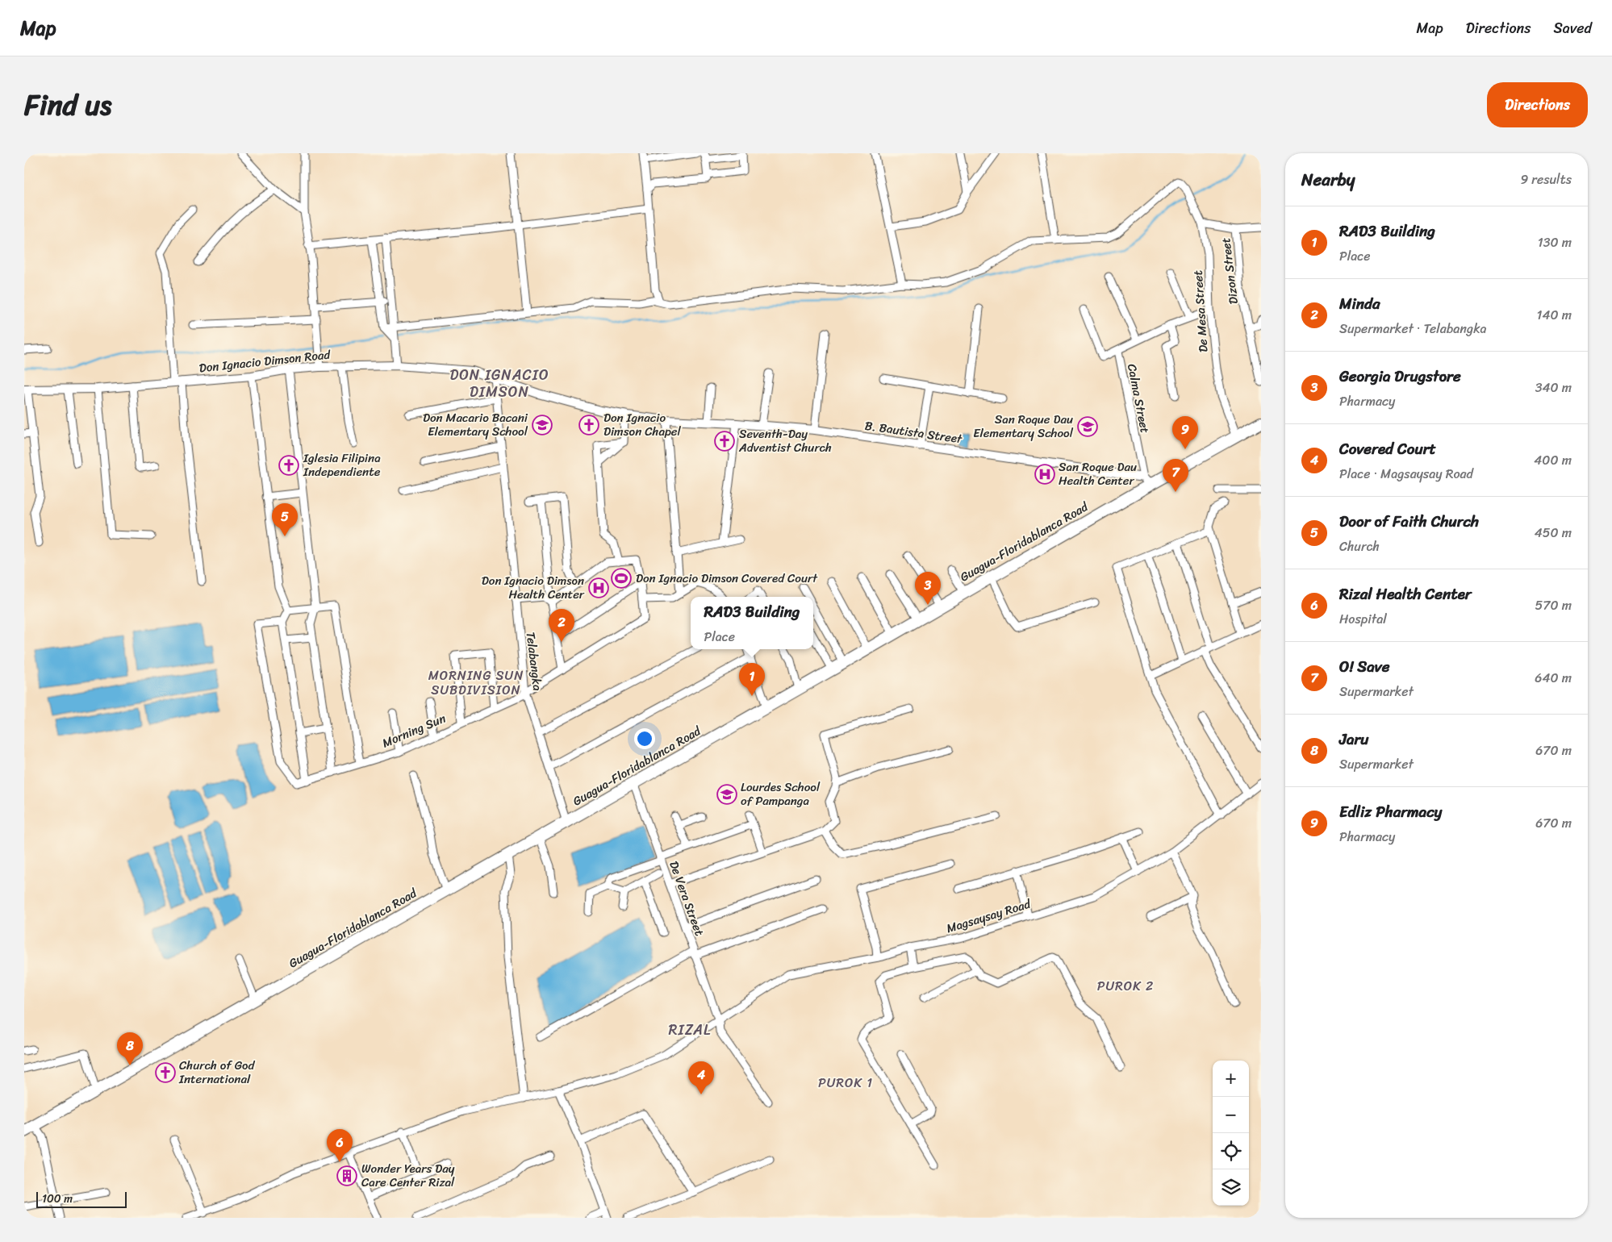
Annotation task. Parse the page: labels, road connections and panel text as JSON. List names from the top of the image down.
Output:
{
  "streets": {
    "main road": ["Guagua-Floridablanca Road"],
    "street": [
      "Dizon Street",
      "De Mesa Street",
      "Don Ignacio Dimson Road",
      "Calma Street",
      "B. Bautista Street",
      "Telabangka",
      "Morning Sun",
      "De Vera Street",
      "Magsaysay Road"
    ]
  },
  "crossings": [
    ["De Mesa Street", "Calma Street"],
    ["De Mesa Street", "Guagua-Floridablanca Road"],
    ["Don Ignacio Dimson Road", "B. Bautista Street"],
    ["Don Ignacio Dimson Road", "Telabangka"],
    ["Calma Street", "B. Bautista Street"],
    ["Calma Street", "Guagua-Floridablanca Road"],
    ["B. Bautista Street", "Guagua-Floridablanca Road"],
    ["Guagua-Floridablanca Road", "Telabangka"],
    ["Guagua-Floridablanca Road", "De Vera Street"],
    ["Telabangka", "Morning Sun"],
    ["De Vera Street", "Magsaysay Road"]
  ],
  "districts": [
    "DON IGNACIO DIMSON",
    "MORNING SUN SUBDIVISION",
    "PUROK 2",
    "RIZAL",
    "PUROK 1"
  ],
  "places": {
    "school or university": ["Don Macario Bacani Elementary School", "San Roque Dau Elementary School", "Lourdes School of Pampanga"],
    "church": [
      "Don Ignacio Dimson Chapel",
      "Seventh-Day Adventist Church",
      "Iglesia Filipina Independiente",
      "Church of God International"
    ],
    "hospital": ["San Roque Dau Health Center", "Don Ignacio Dimson Health Center"],
    "sports": ["Don Ignacio Dimson Covered Court"],
    "building": ["Wonder Years Day Care Center Rizal"]
  },
  "scale_bar": "100 m",
  "page": {
    "header": "Map",
    "nav": ["Map", "Directions", "Saved"],
    "title": "Find us",
    "buttons": "Directions",
    "heading": ["Nearby", "9 results"],
    "list": [
      {
        "mark": "1",
        "name": "RAD3 Building",
        "note": "Place",
        "value": "130 m"
      },
      {
        "mark": "2",
        "name": "Minda",
        "note": "Supermarket · Telabangka",
        "value": "140 m"
      },
      {
        "mark": "3",
        "name": "Georgia Drugstore",
        "note": "Pharmacy",
        "value": "340 m"
      },
      {
        "mark": "4",
        "name": "Covered Court",
        "note": "Place · Magsaysay Road",
        "value": "400 m"
      },
      {
        "mark": "5",
        "name": "Door of Faith Church",
        "note": "Church",
        "value": "450 m"
      },
      {
        "mark": "6",
        "name": "Rizal Health Center",
        "note": "Hospital",
        "value": "570 m"
      },
      {
        "mark": "7",
        "name": "O! Save",
        "note": "Supermarket",
        "value": "640 m"
      },
      {
        "mark": "8",
        "name": "Jaru",
        "note": "Supermarket",
        "value": "670 m"
      },
      {
        "mark": "9",
        "name": "Edliz Pharmacy",
        "note": "Pharmacy",
        "value": "670 m"
      }
    ],
    "pins": [
      "9",
      "7",
      "5",
      "3",
      "2",
      "1",
      "8",
      "4",
      "6"
    ],
    "popup": ["RAD3 Building", "Place"],
    "map_buttons": ["+", "−"],
    "scale": "100 m"
  }
}
